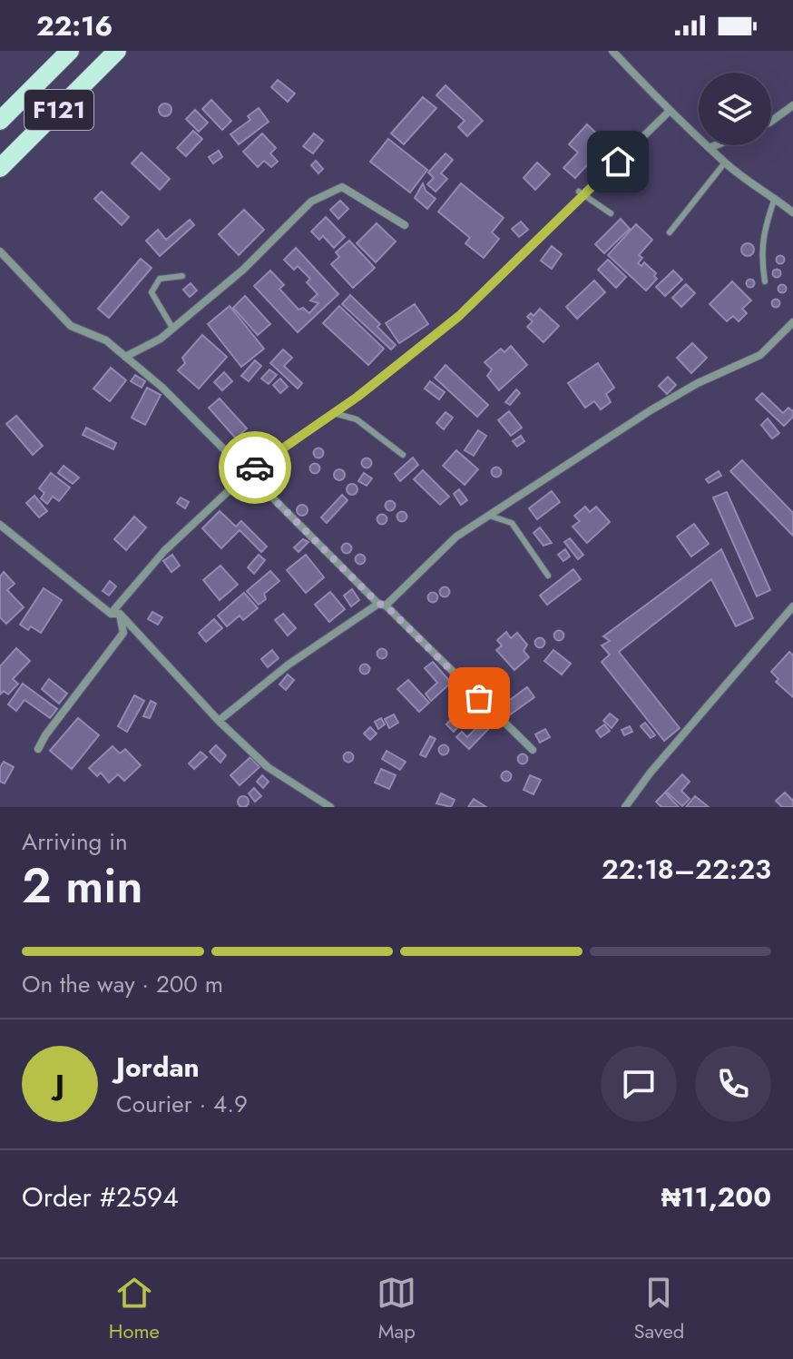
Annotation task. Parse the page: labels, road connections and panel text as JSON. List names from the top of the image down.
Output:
{
  "streets": {
    "main road": ["F121"]
  },
  "page": {
    "status": "22:16",
    "heading": ["2 min", "Arriving in", "22:18–22:23"],
    "panel": [
      "Jordan",
      "Courier · 4.9",
      "Order #2594",
      "₦11,200"
    ],
    "bar": "On the way · 200 m",
    "round": "J",
    "tabs": ["Home", "Map", "Saved"]
  }
}
